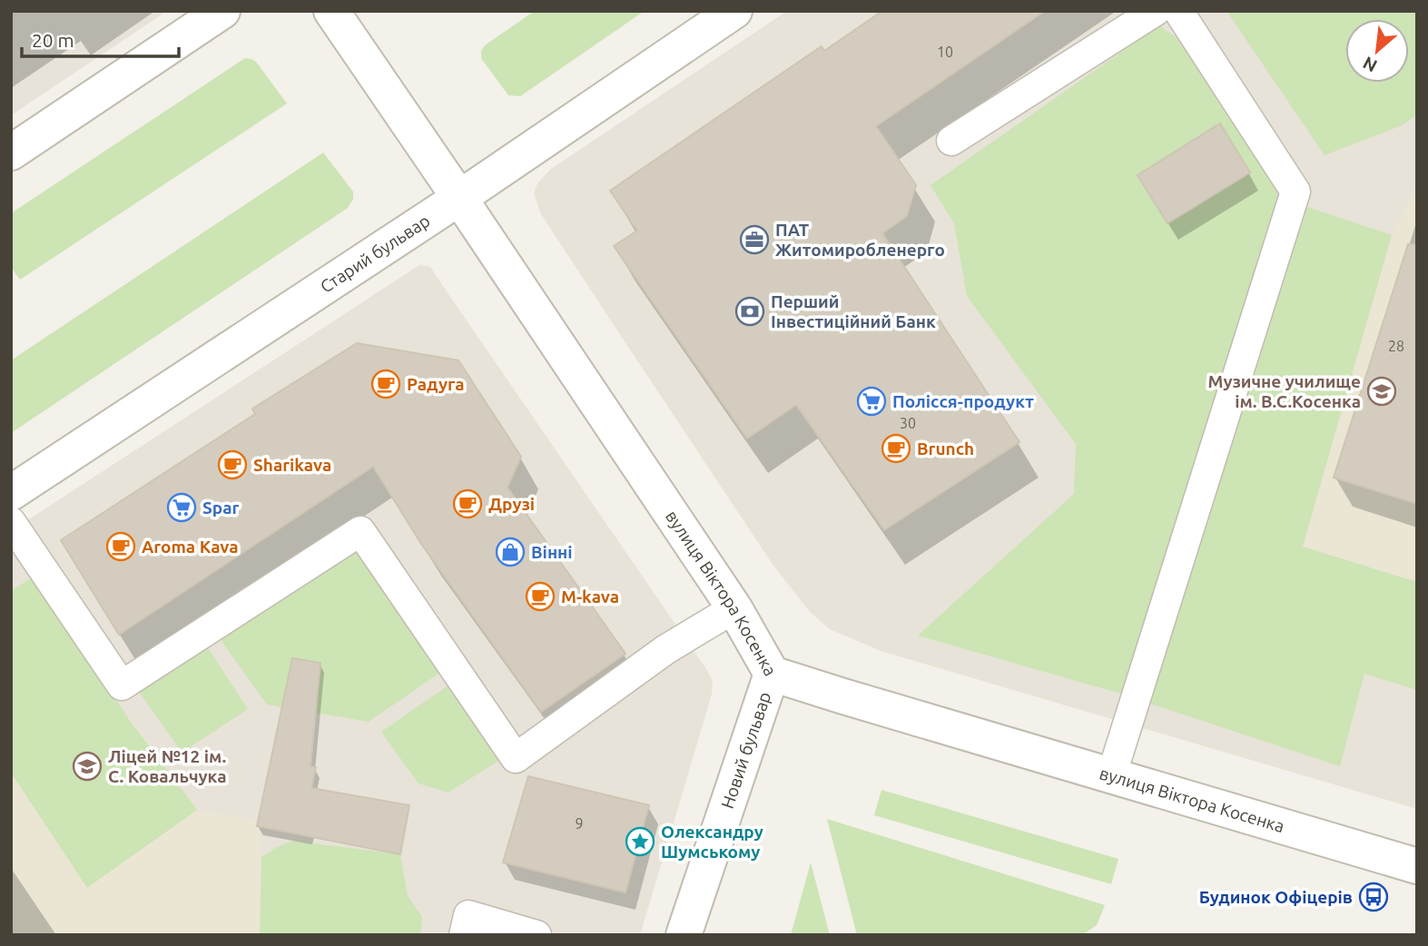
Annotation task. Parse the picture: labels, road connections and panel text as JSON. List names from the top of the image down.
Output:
{
  "streets": {
    "street": ["Старий бульвар", "вулиця Віктора Косенка", "Новий бульвар"]
  },
  "crossings": [
    ["Старий бульвар", "вулиця Віктора Косенка"],
    ["вулиця Віктора Косенка", "Новий бульвар"]
  ],
  "places": {
    "office": ["ПАТ Житомиробленерго"],
    "bank": ["Перший Інвестиційний Банк"],
    "cafe": [
      "Радуга",
      "Brunch",
      "Sharikava",
      "Друзі",
      "Aroma Kava",
      "М-kava"
    ],
    "school or university": ["Музичне училище ім. В.С.Косенка", "Ліцей №12 ім. С. Ковальчука"],
    "supermarket": ["Полісся-продукт", "Spar"],
    "shop": ["Вінні"],
    "place": ["Олександру Шумському"],
    "bus stop": ["Будинок Офіцерів"]
  },
  "house_numbers": [
    "10",
    "28",
    "30",
    "9"
  ],
  "scale_bar": "20 m",
  "north": "bottom left"
}
